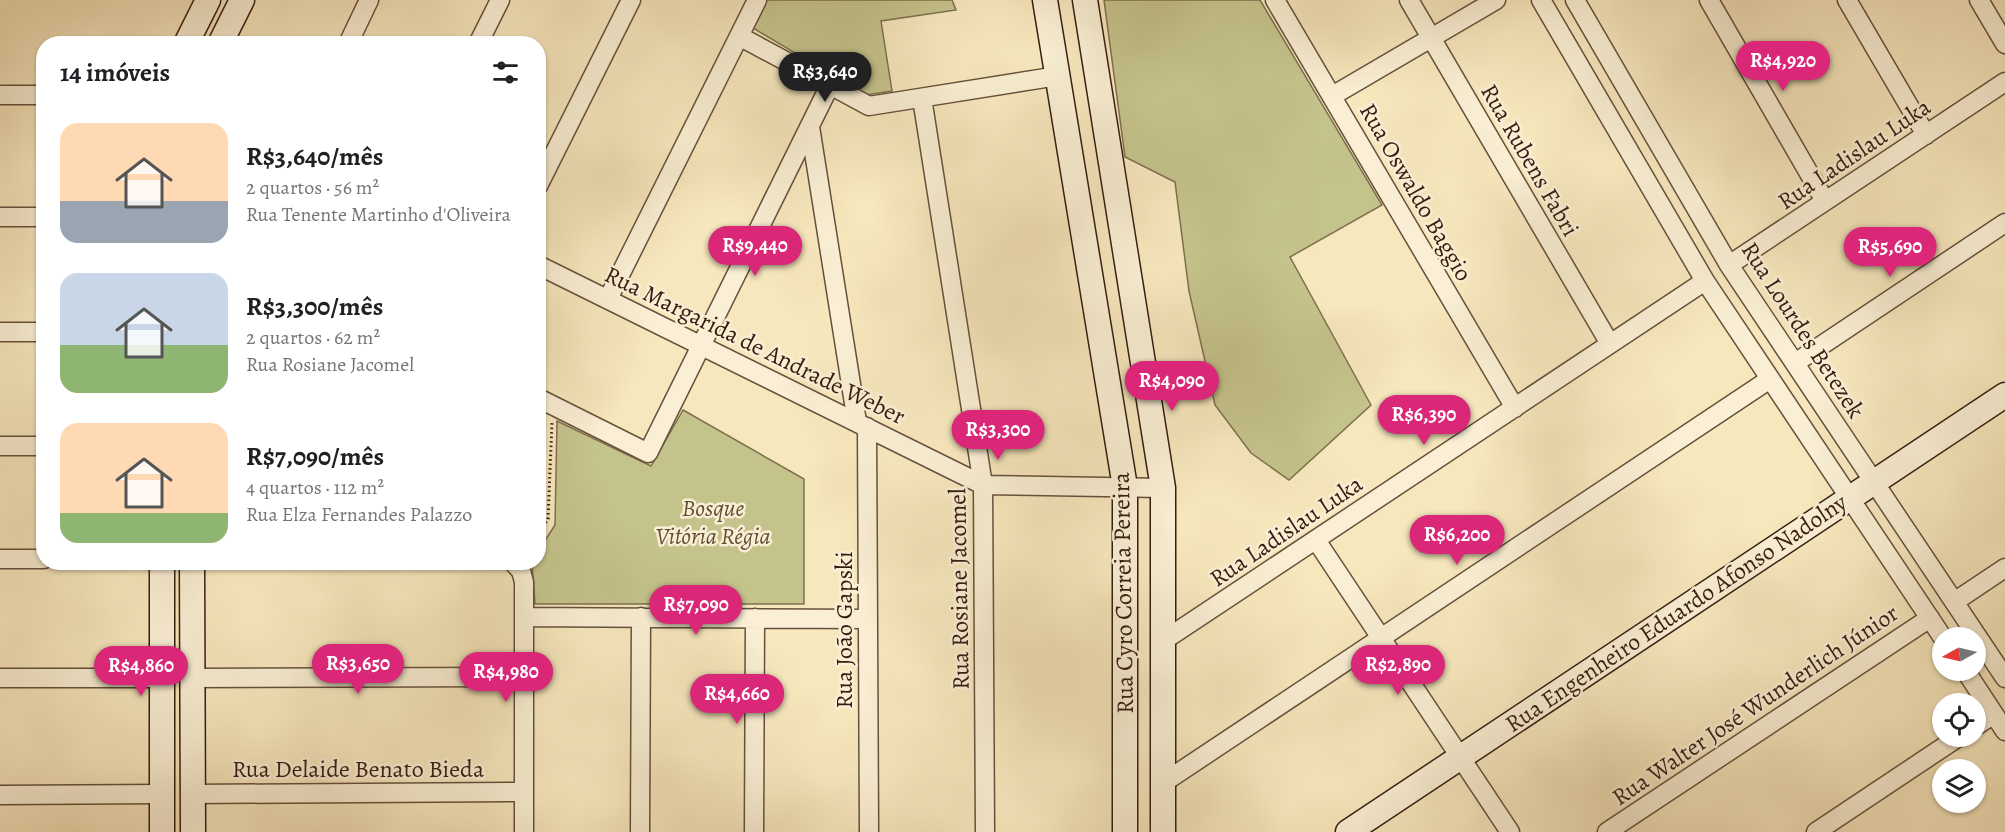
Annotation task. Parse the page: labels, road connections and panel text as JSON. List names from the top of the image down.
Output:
{
  "streets": {
    "street": [
      "Rua Ladislau Luka",
      "Rua Rubens Fabri",
      "Rua Oswaldo Baggio",
      "Rua Lourdes Betezek",
      "Rua Margarida de Andrade Weber",
      "Rua Rosiane Jacomel",
      "Rua Cyro Correia Pereira",
      "Rua Engenheiro Eduardo Afonso Nadolny",
      "Rua João Gapski",
      "Rua Walter José Wunderlich Júnior",
      "Rua Delaide Benato Bieda"
    ]
  },
  "crossings": [
    ["Rua Ladislau Luka", "Rua Rubens Fabri"],
    ["Rua Ladislau Luka", "Rua Oswaldo Baggio"],
    ["Rua Ladislau Luka", "Rua Lourdes Betezek"],
    ["Rua Ladislau Luka", "Rua Cyro Correia Pereira"],
    ["Rua Lourdes Betezek", "Rua Engenheiro Eduardo Afonso Nadolny"],
    ["Rua Margarida de Andrade Weber", "Rua Rosiane Jacomel"],
    ["Rua Margarida de Andrade Weber", "Rua Cyro Correia Pereira"],
    ["Rua Margarida de Andrade Weber", "Rua João Gapski"]
  ],
  "parks": ["Bosque Vitória Régia"],
  "north": "left",
  "page": {
    "heading": "14 imóveis",
    "price": [
      "R$4,920",
      "R$3,640",
      "R$9,440",
      "R$5,690",
      "R$4,090",
      "R$6,390",
      "R$3,300",
      "R$6,200",
      "R$7,090",
      "R$3,650",
      "R$2,890",
      "R$4,860",
      "R$4,980",
      "R$4,660"
    ],
    "list": [
      {
        "name": "R$3,640/mês",
        "note": "2 quartos · 56 m² · Rua Tenente Martinho d'Oliveira"
      },
      {
        "name": "R$3,300/mês",
        "note": "2 quartos · 62 m² · Rua Rosiane Jacomel"
      },
      {
        "name": "R$7,090/mês",
        "note": "4 quartos · 112 m² · Rua Elza Fernandes Palazzo"
      }
    ]
  }
}
